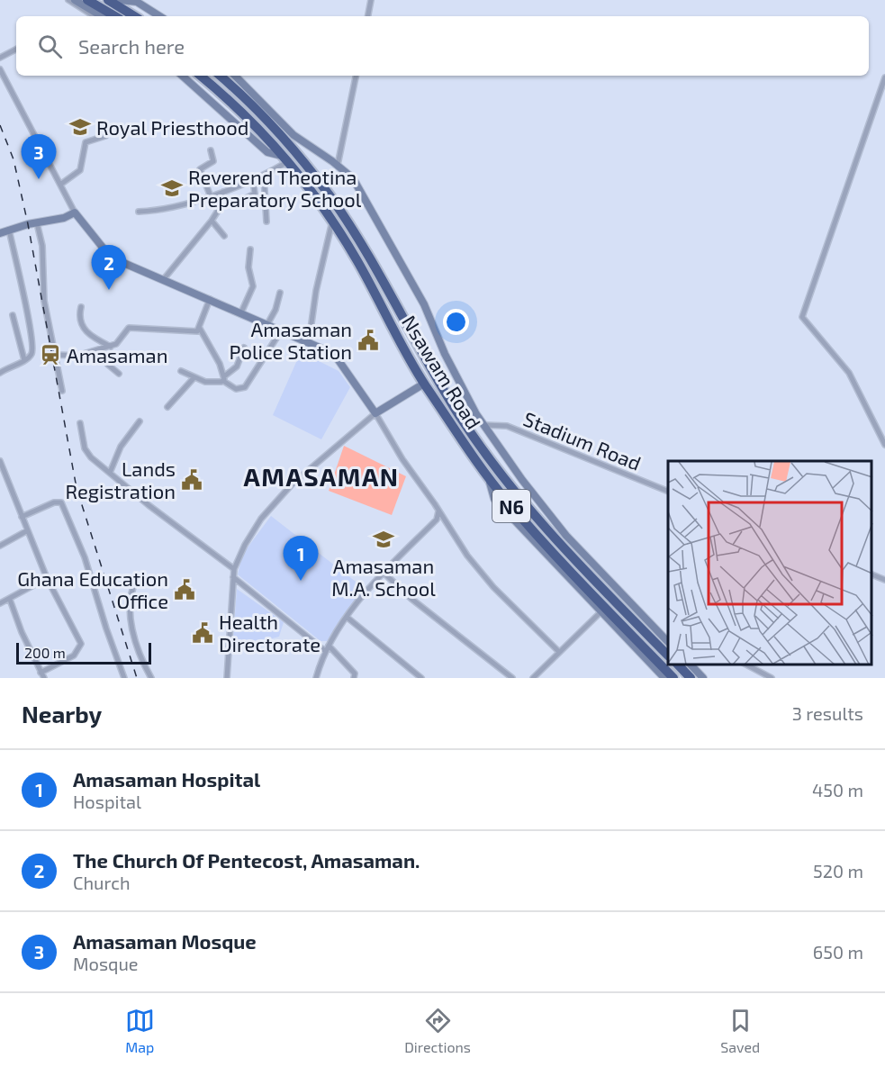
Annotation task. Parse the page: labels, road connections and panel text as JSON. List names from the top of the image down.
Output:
{
  "streets": {
    "highway": ["Nsawam Road", "N6"],
    "street": ["Stadium Road"]
  },
  "districts": ["AMASAMAN"],
  "places": {
    "school or university": ["Royal Priesthood", "Reverend Theotina Preparatory School", "Amasaman M.A. School"],
    "public building": [
      "Amasaman Police Station",
      "Lands Registration",
      "Ghana Education Office",
      "Health Directorate"
    ],
    "station": ["Amasaman"]
  },
  "scale_bar": "200 m",
  "page": {
    "search": "Search here",
    "pins": ["3", "2", "1"],
    "scale": "200 m",
    "heading": ["Nearby", "3 results"],
    "list": [
      {
        "mark": "1",
        "name": "Amasaman Hospital",
        "note": "Hospital",
        "value": "450 m"
      },
      {
        "mark": "2",
        "name": "The Church Of Pentecost, Amasaman.",
        "note": "Church",
        "value": "520 m"
      },
      {
        "mark": "3",
        "name": "Amasaman Mosque",
        "note": "Mosque",
        "value": "650 m"
      }
    ],
    "nav": ["Map", "Directions", "Saved"]
  }
}
